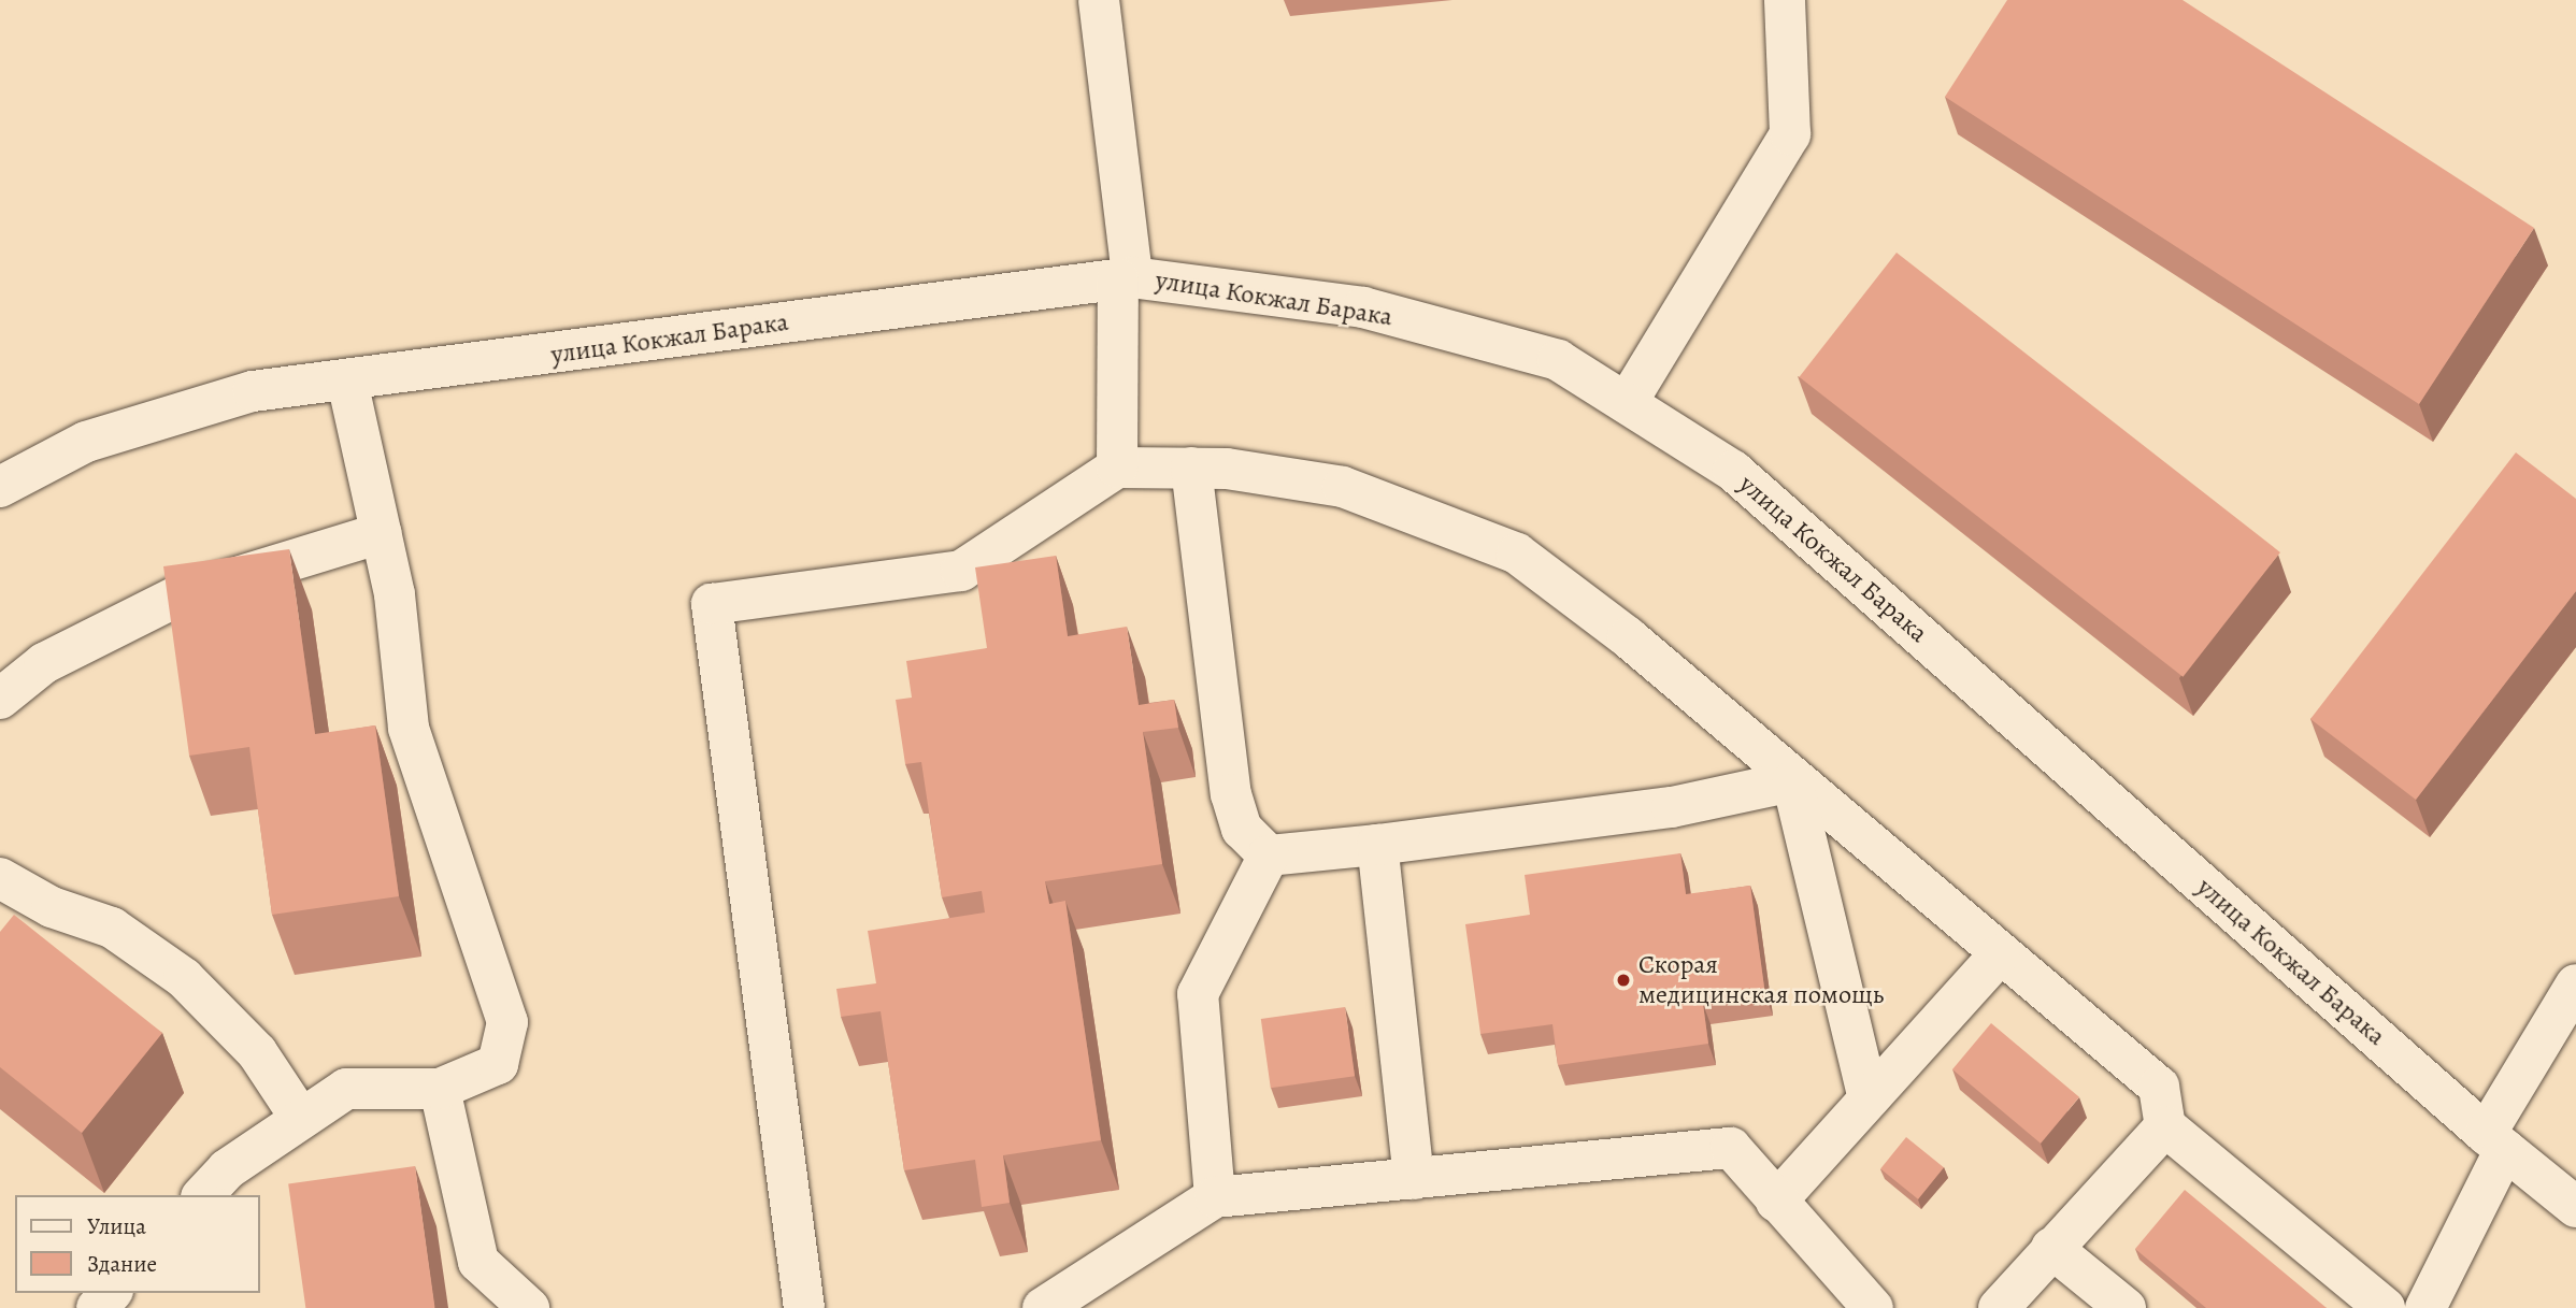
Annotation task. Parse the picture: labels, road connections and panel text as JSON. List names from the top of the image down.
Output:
{
  "streets": {
    "street": ["улица Кокжал Барака"]
  },
  "places": ["Скорая медицинская помощь"],
  "legend": ["Улица", "Здание"]
}
